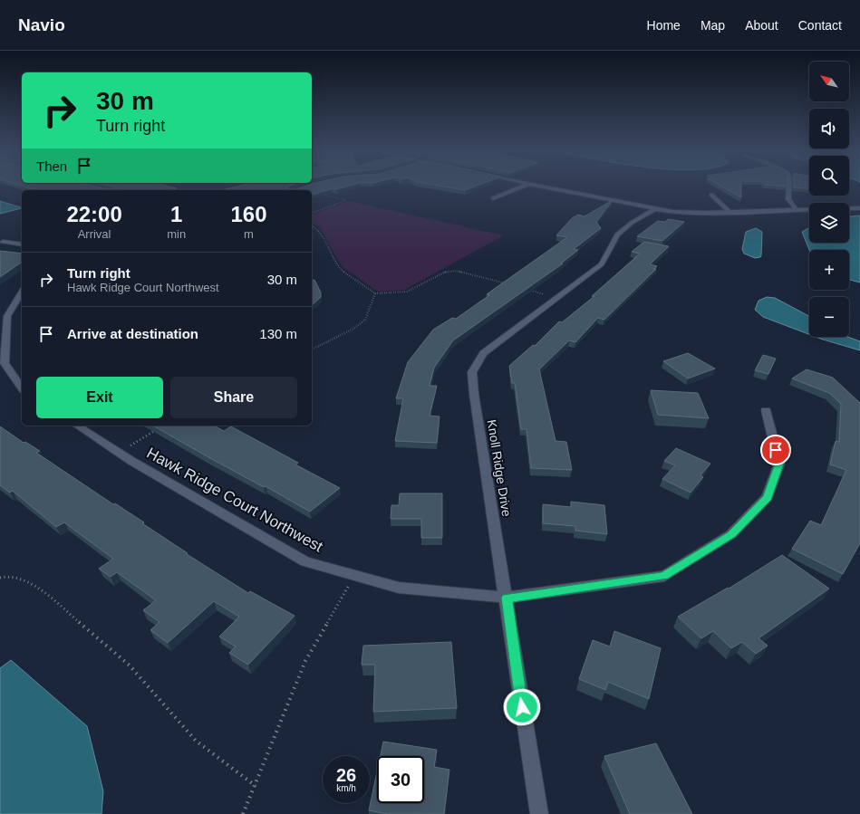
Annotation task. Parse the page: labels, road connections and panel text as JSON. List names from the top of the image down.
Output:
{
  "streets": {
    "street": ["Knoll Ridge Drive", "Hawk Ridge Court Northwest"]
  },
  "crossings": [
    ["Knoll Ridge Drive", "Hawk Ridge Court Northwest"]
  ],
  "north": "top left",
  "page": {
    "header": "Navio",
    "nav": [
      "Home",
      "Map",
      "About",
      "Contact"
    ],
    "map_buttons": ["+", "−"],
    "turn": ["30 m", "Turn right"],
    "then": "Then",
    "eta": [
      "22:00",
      "Arrival",
      "1",
      "min",
      "160",
      "m"
    ],
    "list": [
      {
        "name": "Turn right",
        "note": "Hawk Ridge Court Northwest",
        "value": "30 m"
      },
      {
        "name": "Arrive at destination",
        "value": "130 m"
      }
    ],
    "buttons": ["Exit", "Share"],
    "speed": "26 km/h",
    "limit": "30"
  }
}
